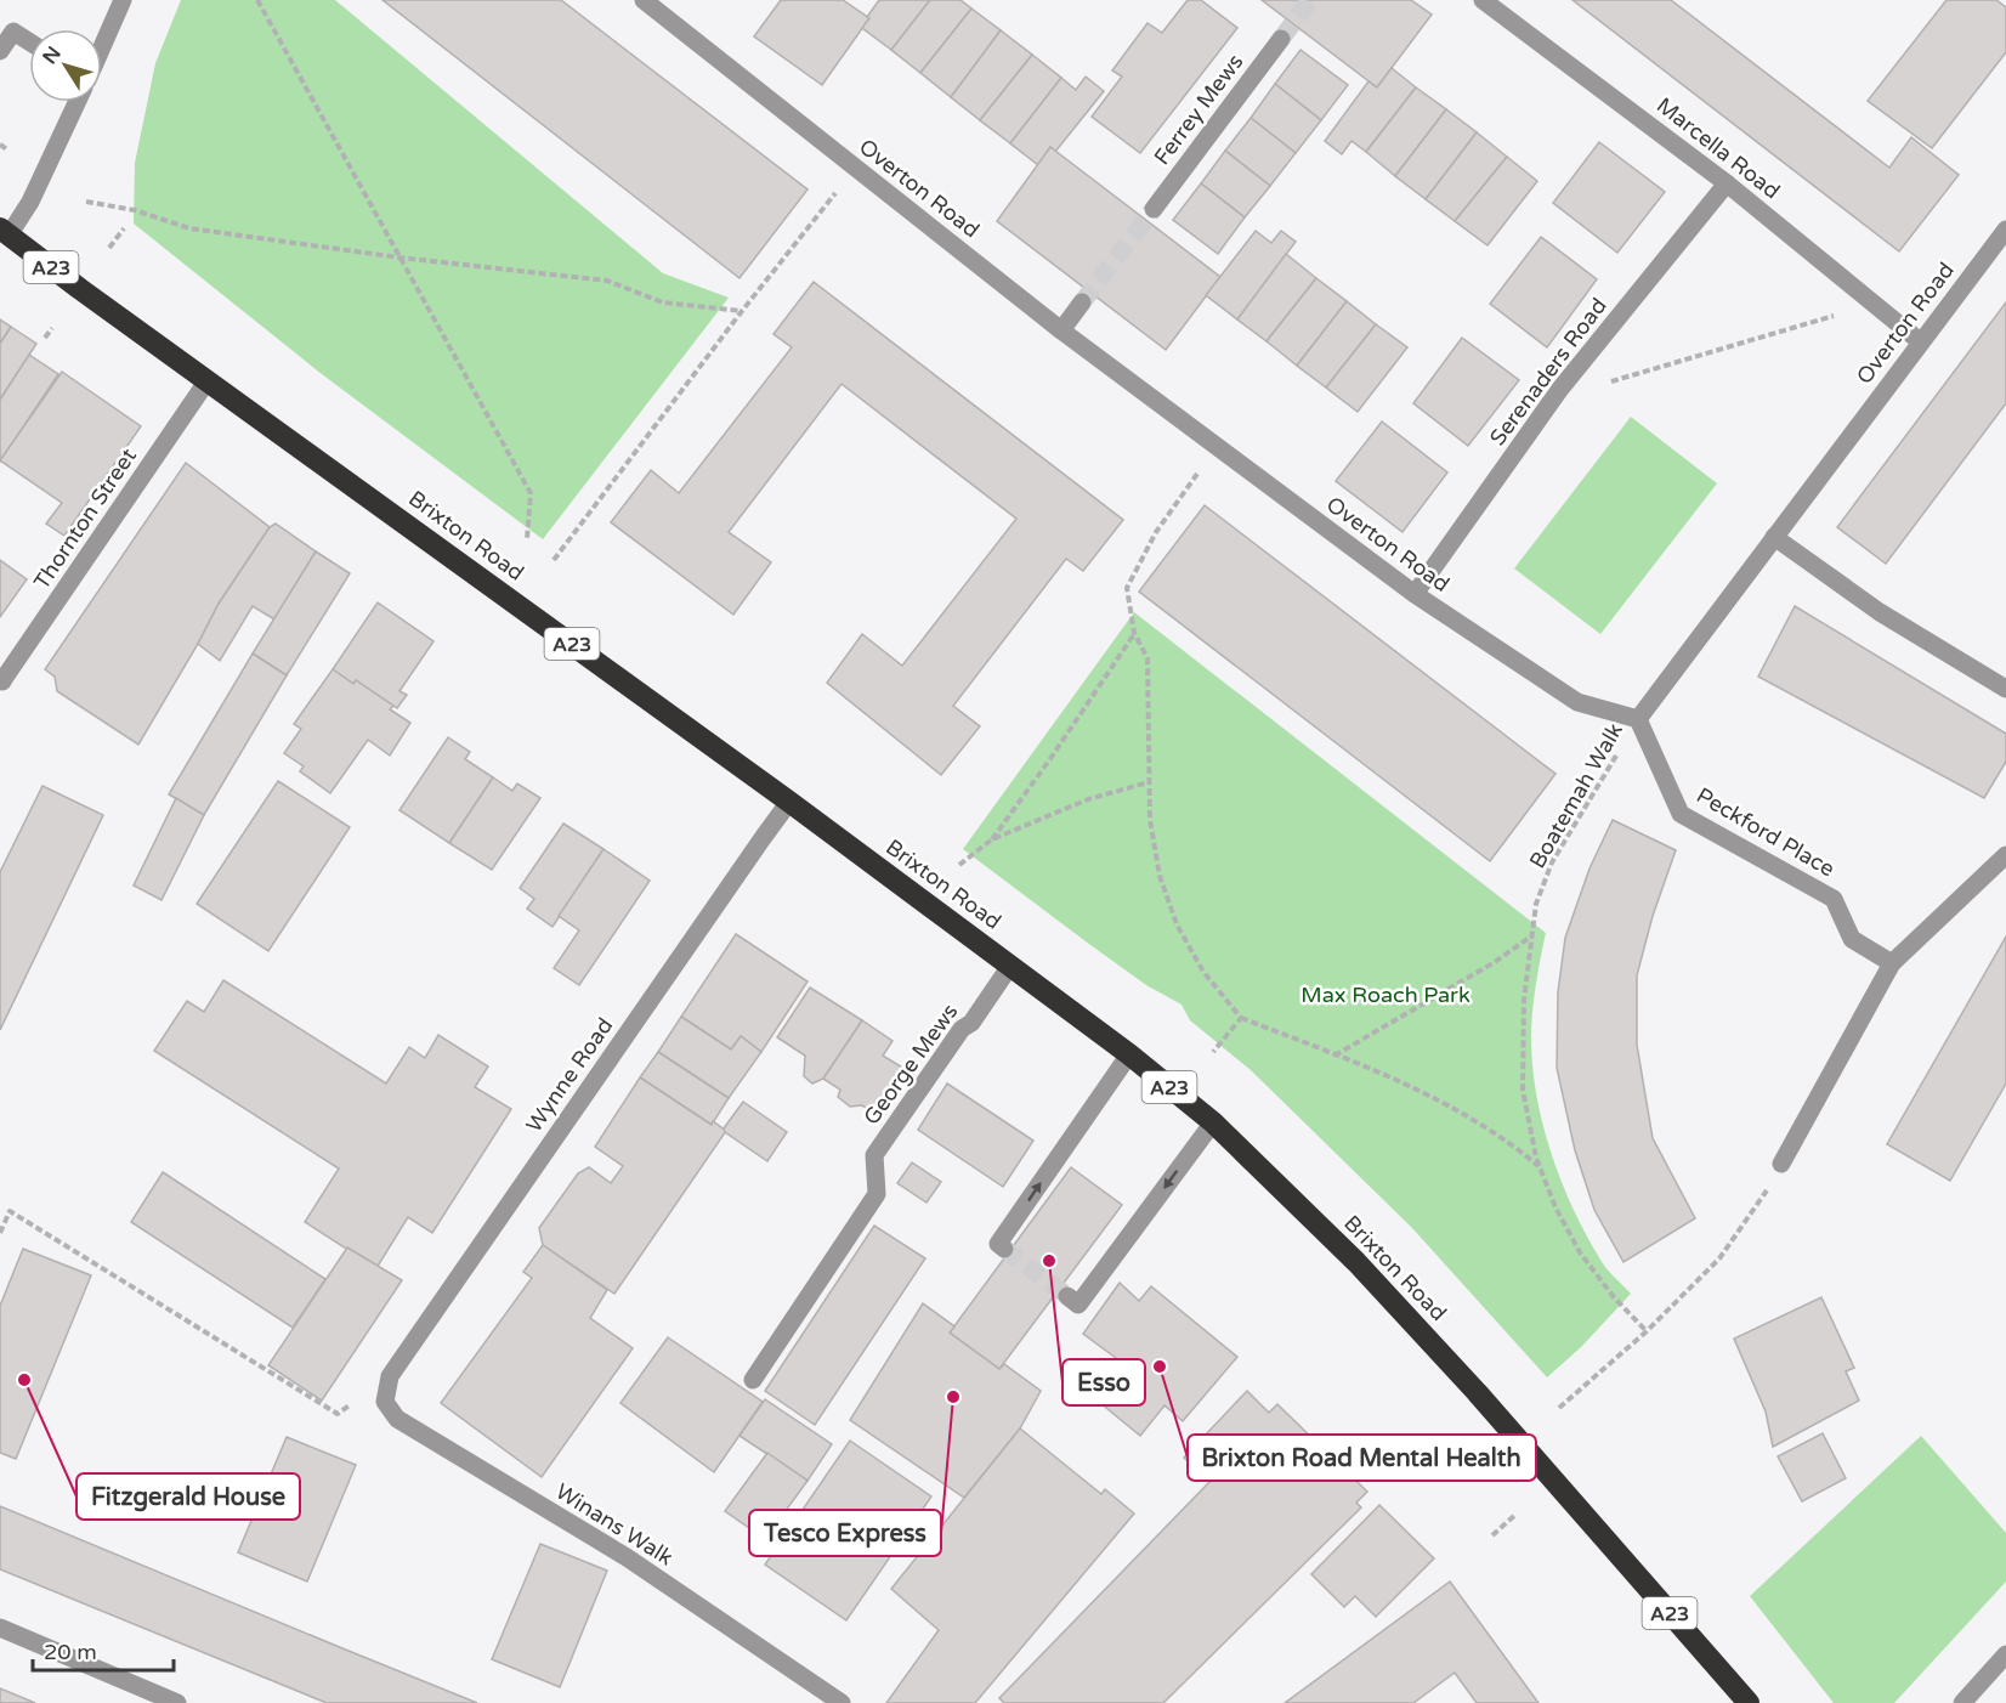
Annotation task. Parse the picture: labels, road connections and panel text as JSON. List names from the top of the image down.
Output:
{
  "streets": {
    "highway": ["A23", "Brixton Road"],
    "street": [
      "Ferrey Mews",
      "Marcella Road",
      "Overton Road",
      "Serenaders Road",
      "Thornton Street",
      "Peckford Place",
      "George Mews",
      "Wynne Road",
      "Winans Walk"
    ],
    "path": ["Boatemah Walk"]
  },
  "crossings": [
    ["Marcella Road", "Overton Road"],
    ["Marcella Road", "Serenaders Road"],
    ["Overton Road", "Serenaders Road"],
    ["Overton Road", "Boatemah Walk"],
    ["Overton Road", "Peckford Place"],
    ["Thornton Street", "Brixton Road"],
    ["Brixton Road", "George Mews"],
    ["Brixton Road", "Wynne Road"],
    ["Boatemah Walk", "Peckford Place"],
    ["Wynne Road", "Winans Walk"]
  ],
  "parks": ["Max Roach Park"],
  "places": [
    "Esso",
    "Brixton Road Mental Health",
    "Fitzgerald House",
    "Tesco Express"
  ],
  "scale_bar": "20 m",
  "north": "top left"
}
